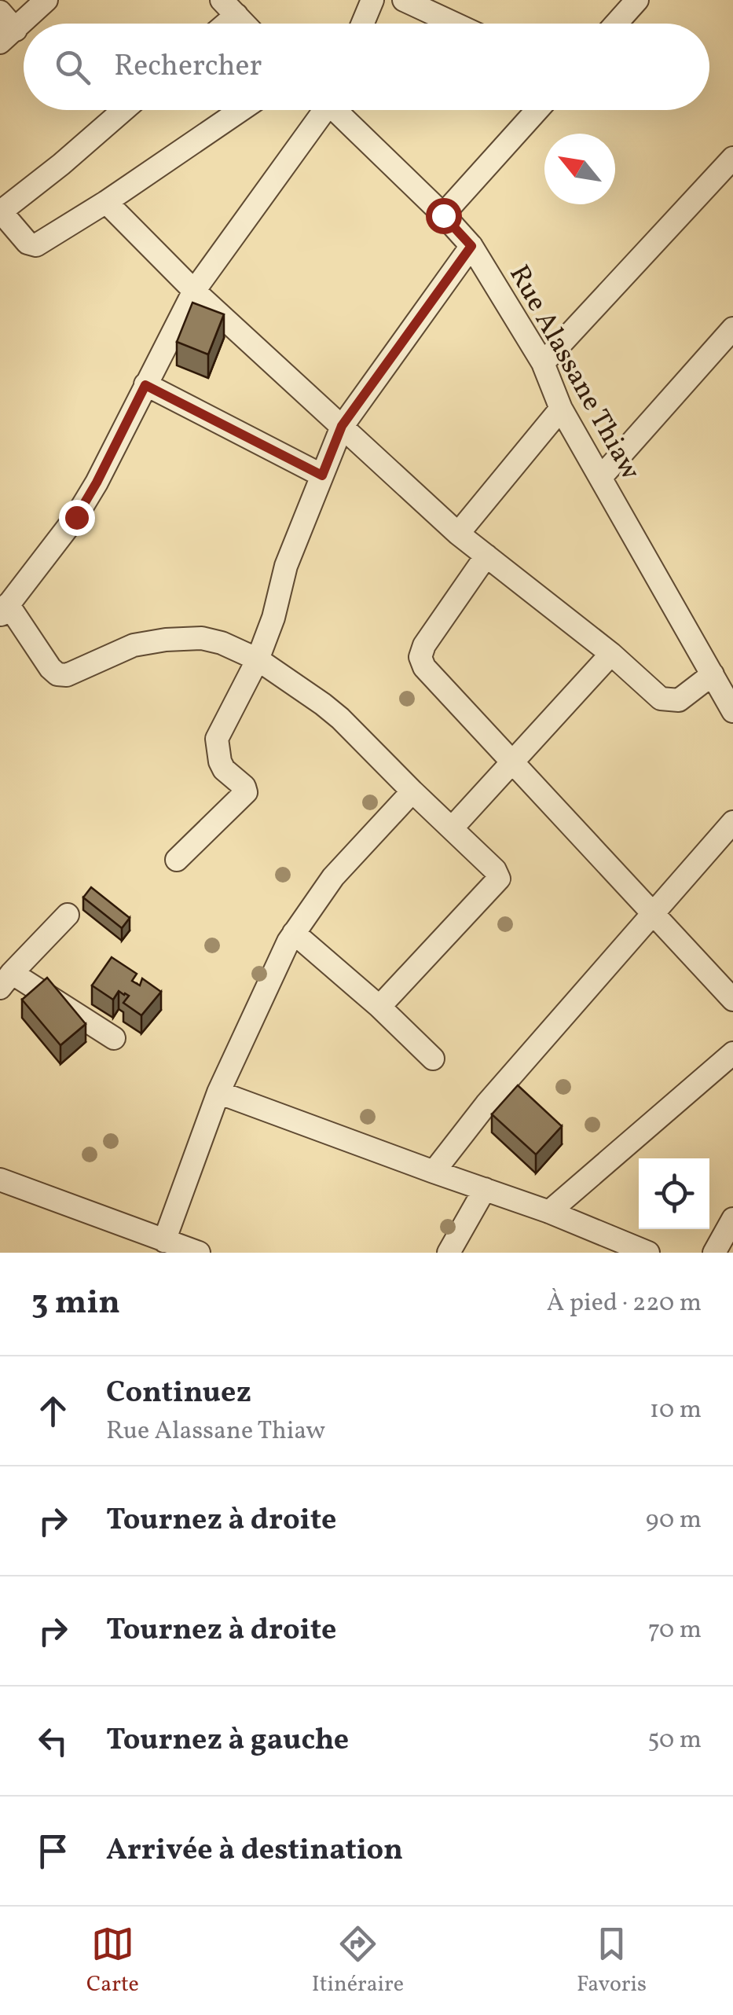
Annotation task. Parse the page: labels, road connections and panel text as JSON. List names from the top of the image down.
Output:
{
  "streets": {
    "street": ["Rue Alassane Thiaw"]
  },
  "north": "top left",
  "page": {
    "search": "Rechercher",
    "heading": ["3 min", "À pied · 220 m"],
    "list": [
      ["Continuez", "Rue Alassane Thiaw", "10 m"],
      ["Tournez à droite", "90 m"],
      ["Tournez à droite", "70 m"],
      ["Tournez à gauche", "50 m"],
      "Arrivée à destination"
    ],
    "nav": ["Carte", "Itinéraire", "Favoris"]
  }
}
